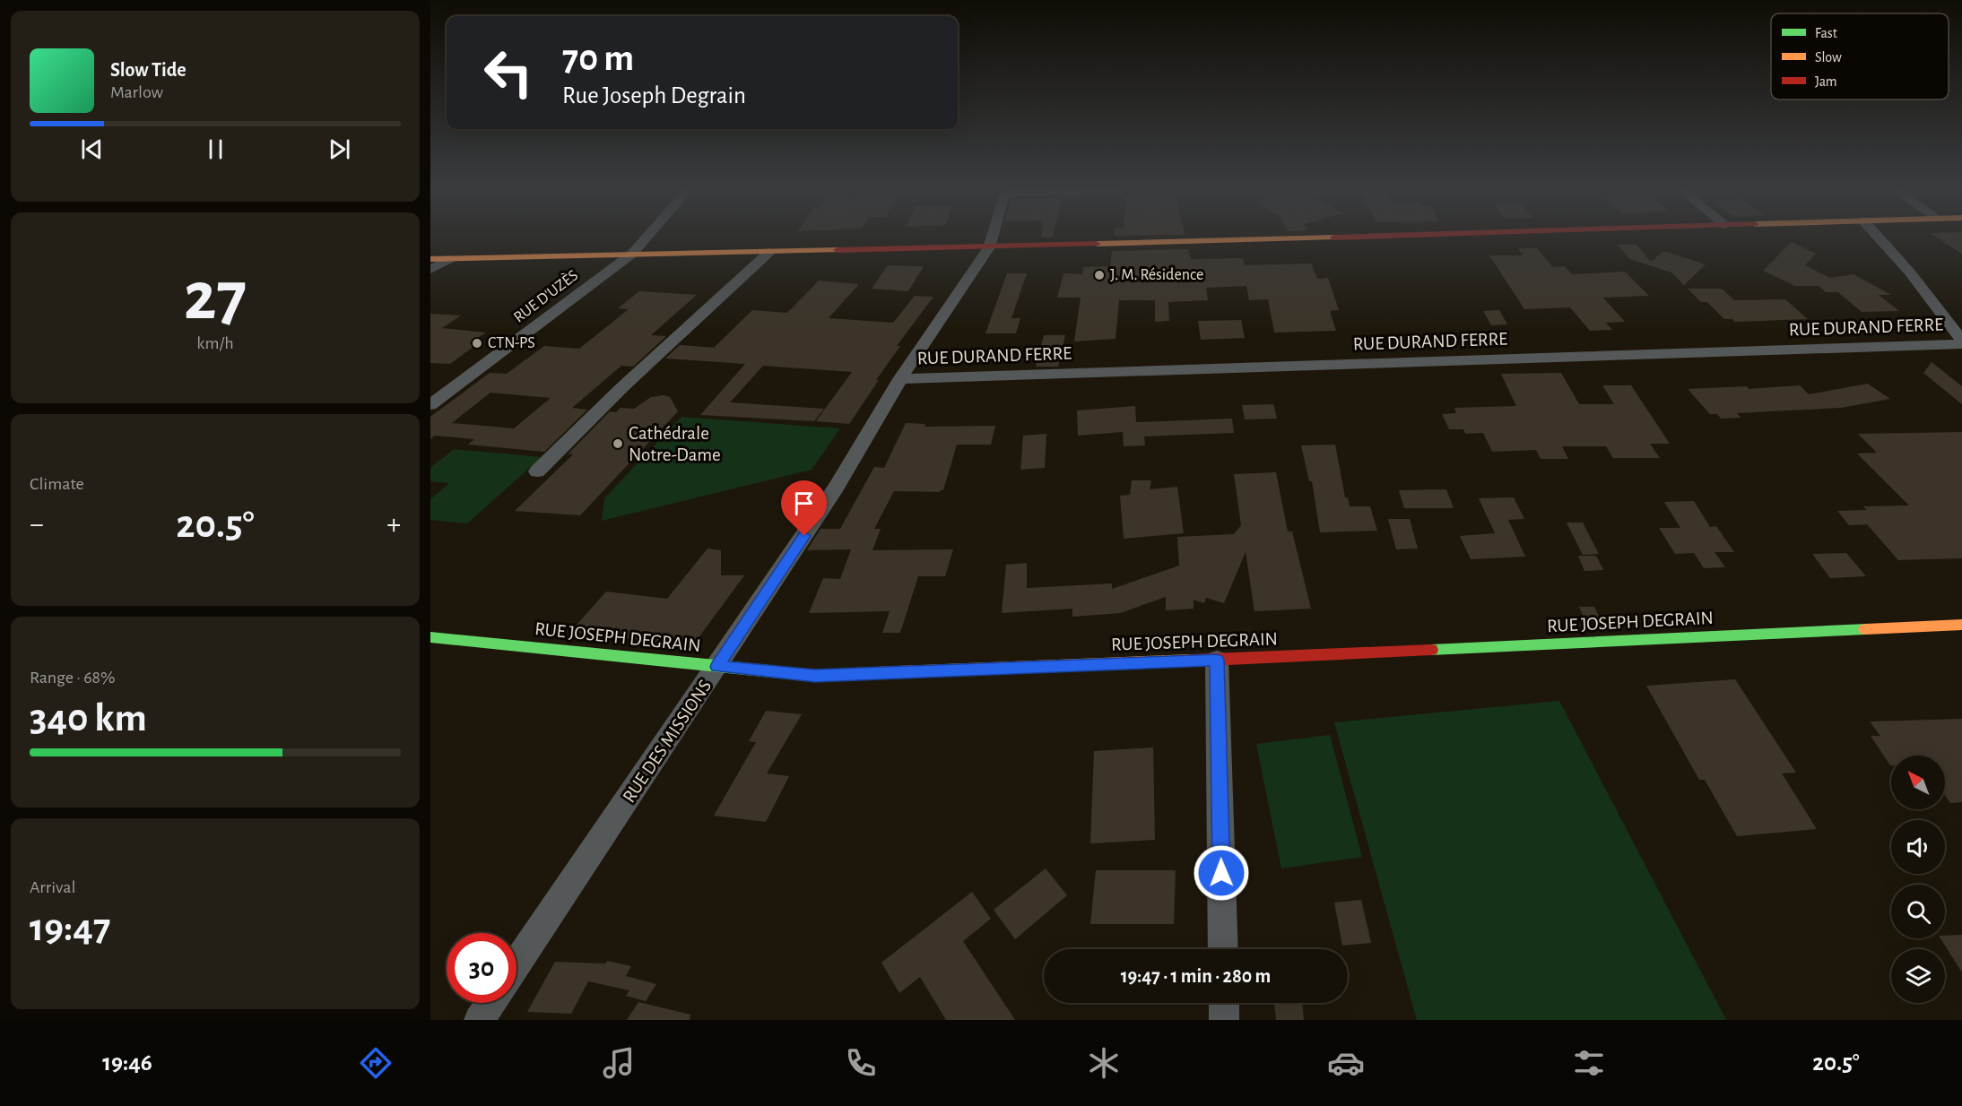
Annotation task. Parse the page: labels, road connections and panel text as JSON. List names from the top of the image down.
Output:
{
  "streets": {
    "street": [
      "RUE D'UZÈS",
      "RUE DURAND FERRE",
      "RUE JOSEPH DEGRAIN",
      "RUE DES MISSIONS"
    ]
  },
  "crossings": [
    ["RUE DURAND FERRE", "RUE DES MISSIONS"],
    ["RUE JOSEPH DEGRAIN", "RUE DES MISSIONS"]
  ],
  "places": ["J. M. Résidence", "CTN-PS", "Cathédrale Notre-Dame"],
  "legend": ["Fast", "Slow", "Jam"],
  "north": "top left",
  "page": {
    "turn": ["70 m", "Rue Joseph Degrain"],
    "song": ["Slow Tide", "Marlow"],
    "tile": [
      ["27", "km/h"],
      "Climate",
      ["Range · 68%", "340 km"],
      ["Arrival", "19:47"]
    ],
    "heat": ["−", "20.5°", "+"],
    "limit": "30",
    "trip": "19:47 · 1 min · 280 m",
    "tabs": ["19:46", "20.5°"]
  }
}
